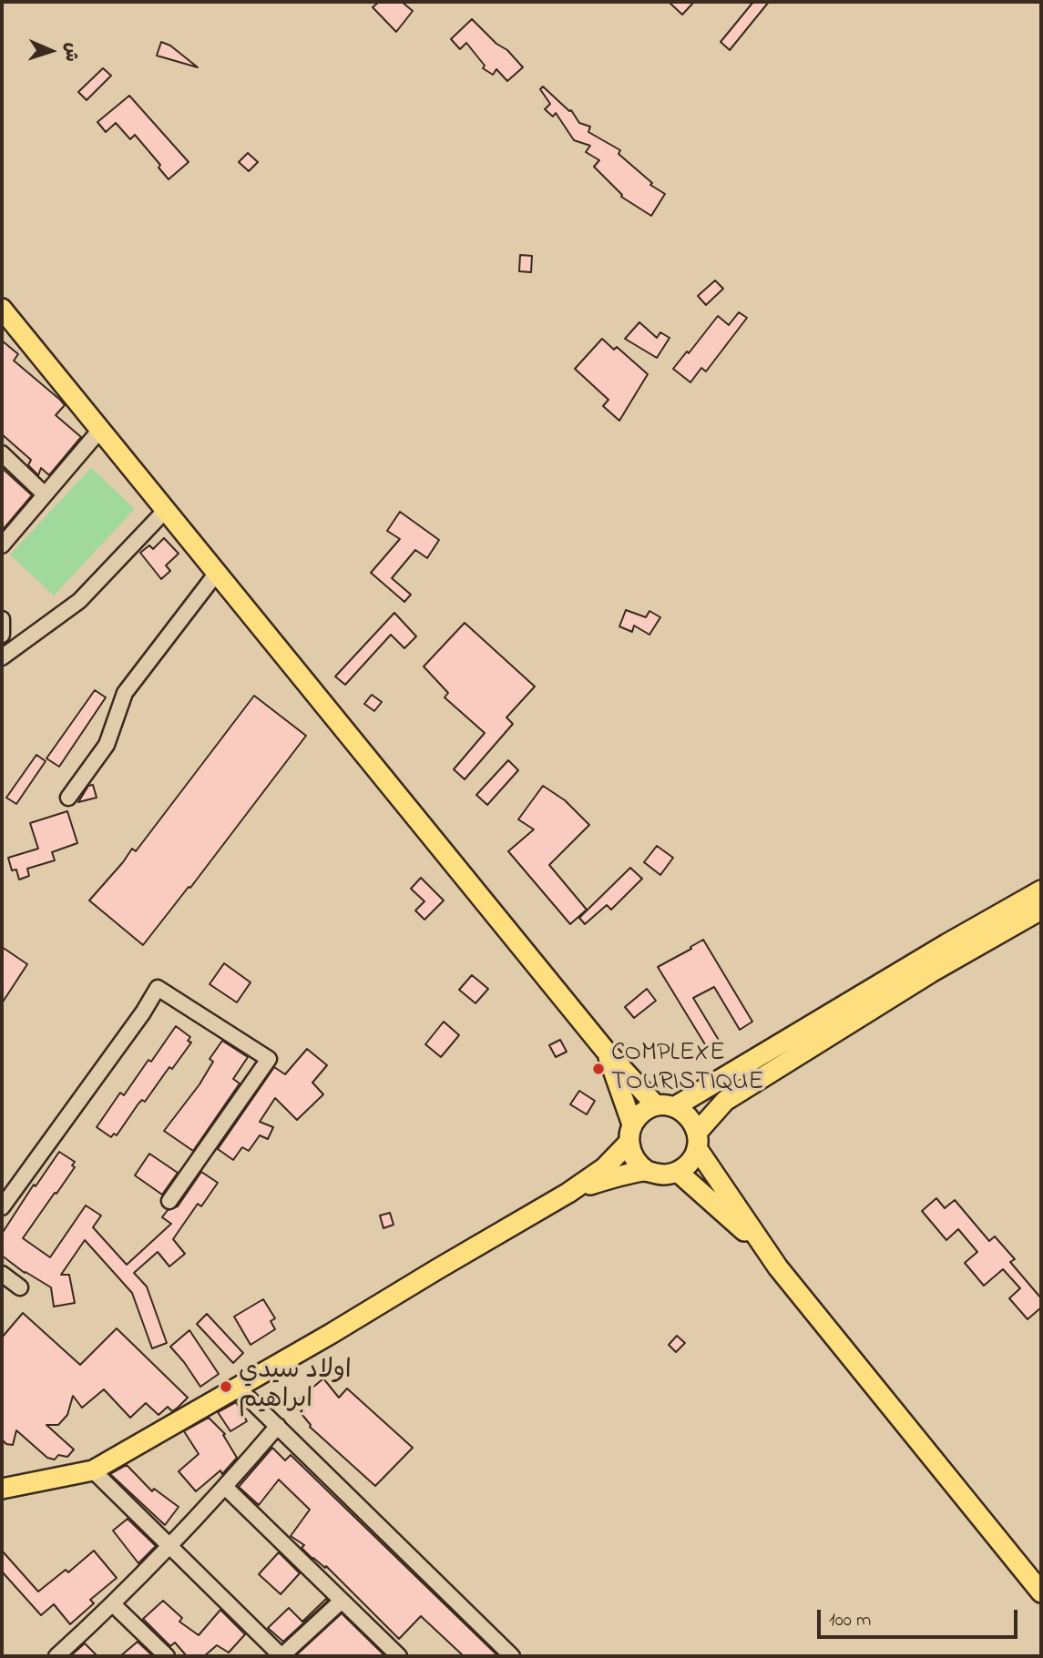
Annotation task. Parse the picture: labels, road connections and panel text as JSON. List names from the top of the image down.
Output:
{
  "places": ["COMPLEXE TOURISTIQUE", "اولاد سيدي ابراهيم"],
  "scale_bar": "100 m",
  "north": "right"
}
